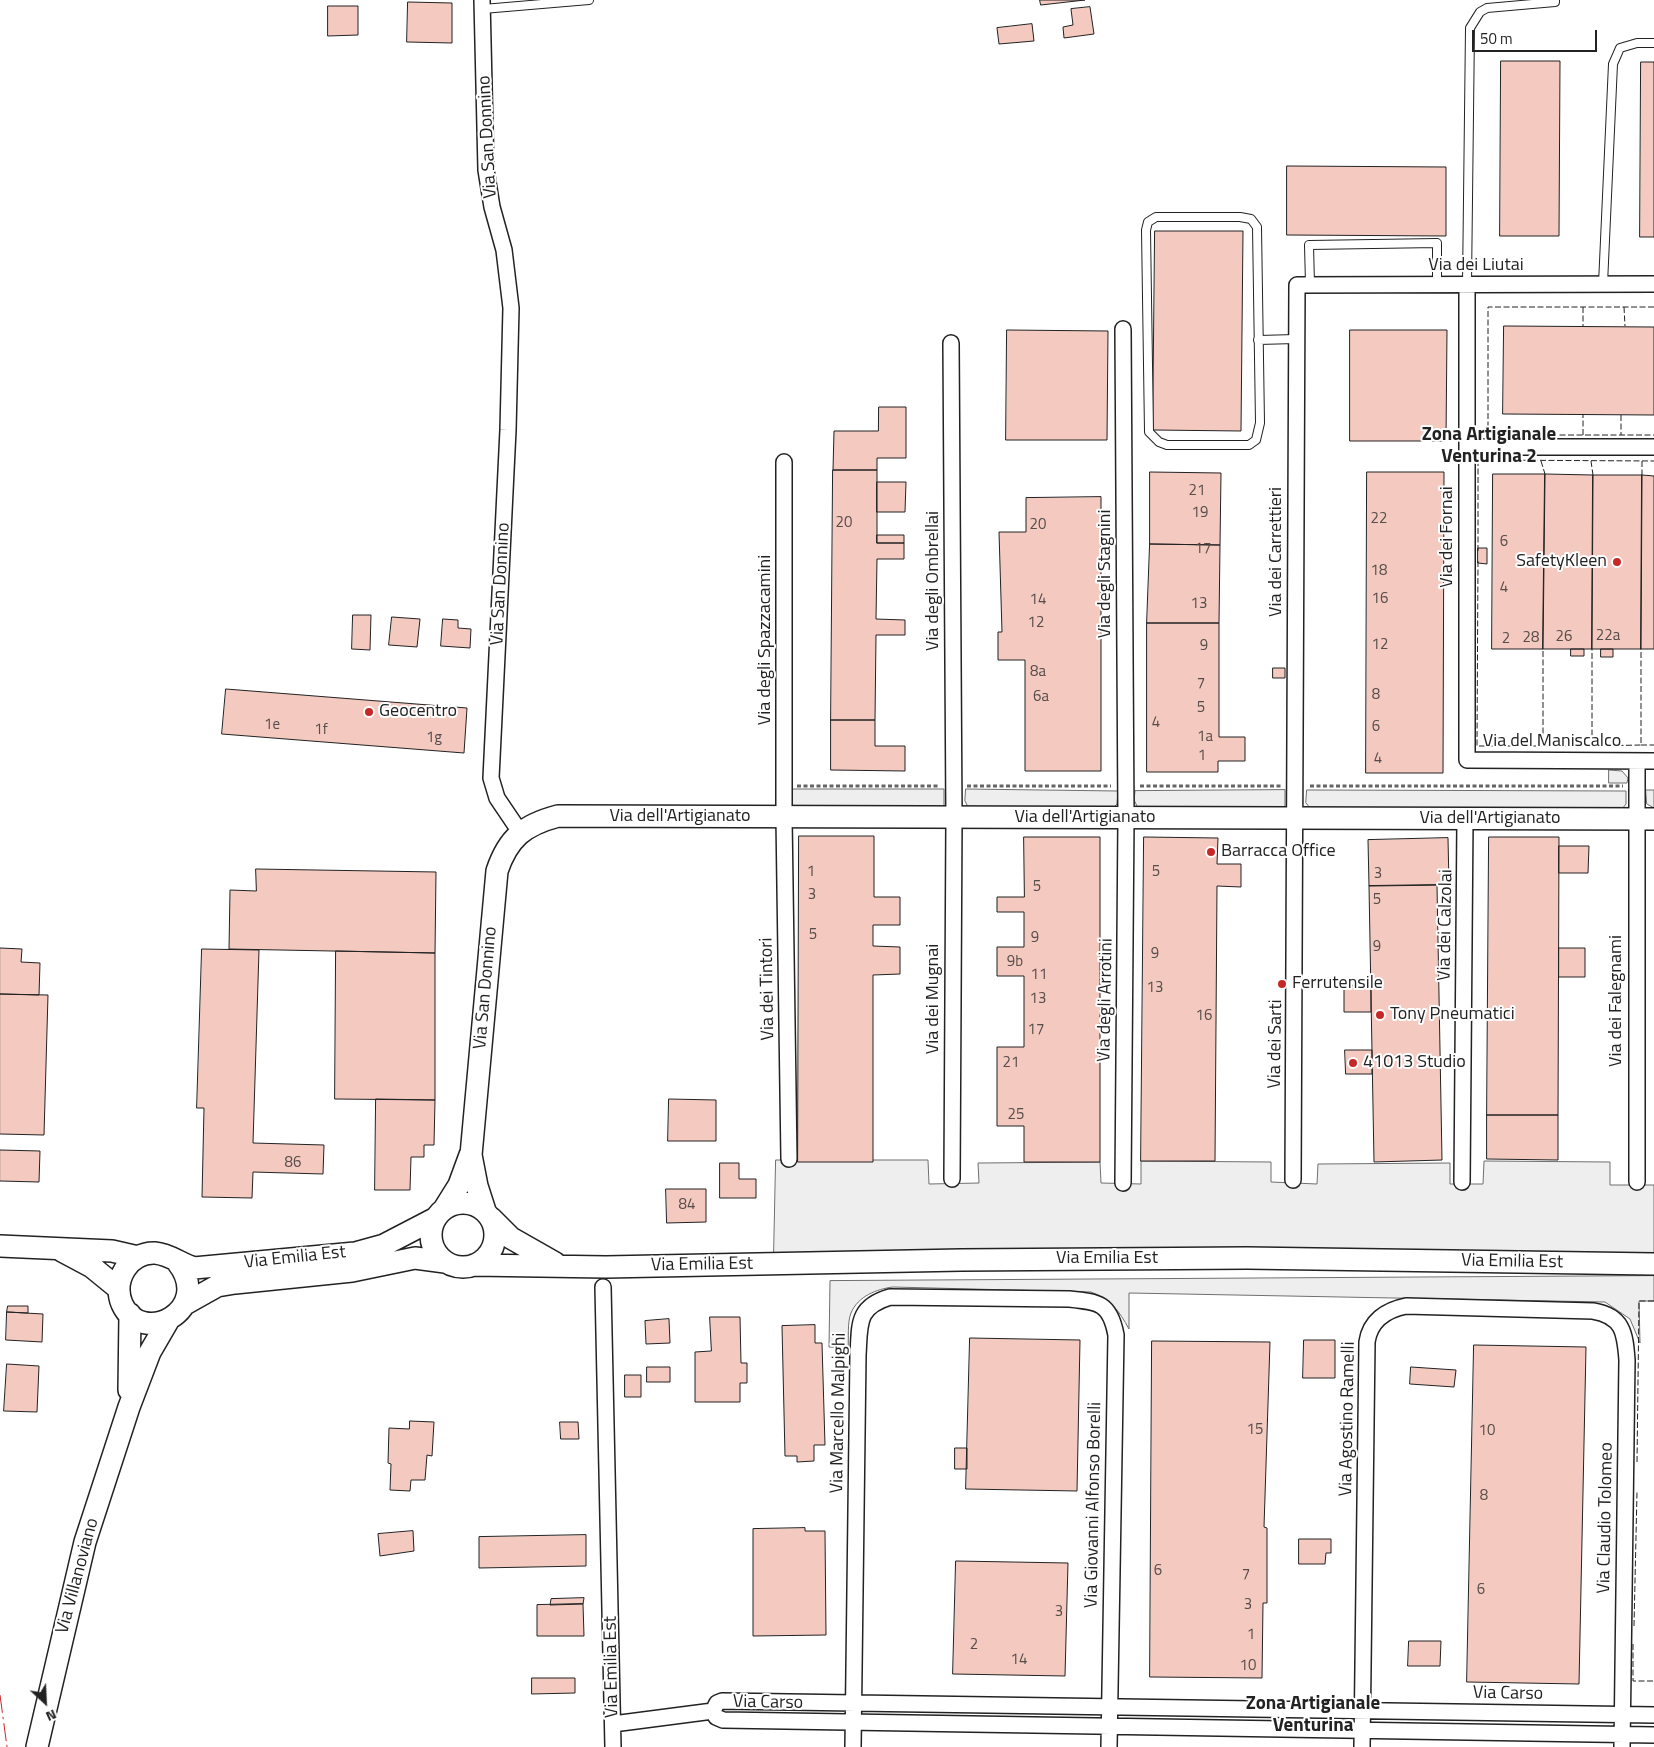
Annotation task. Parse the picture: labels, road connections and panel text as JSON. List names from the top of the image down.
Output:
{
  "streets": {
    "main road": [
      "Via San Donnino",
      "Via dell'Artigianato",
      "Via Emilia Est",
      "Via Villanoviano"
    ],
    "street": [
      "Via dei Liutai",
      "Via dei Fornai",
      "Via dei Carrettieri",
      "Via degli Stagnini",
      "Via degli Ombrellai",
      "Via degli Spazzacamini",
      "Via del Maniscalco",
      "Via dei Calzolai",
      "Via dei Tintori",
      "Via dei Mugnai",
      "Via degli Arrotini",
      "Via dei Falegnami",
      "Via dei Sarti",
      "Via Marcello Malpighi",
      "Via Agostino Ramelli",
      "Via Giovanni Alfonso Borelli",
      "Via Claudio Tolomeo",
      "Via Carso"
    ]
  },
  "crossings": [
    ["Via San Donnino", "Via dell'Artigianato"],
    ["Via San Donnino", "Via Emilia Est"],
    ["Via dei Liutai", "Via dei Fornai"],
    ["Via dei Liutai", "Via dei Carrettieri"],
    ["Via dei Fornai", "Via del Maniscalco"],
    ["Via dei Carrettieri", "Via dell'Artigianato"],
    ["Via dei Carrettieri", "Via dei Sarti"],
    ["Via degli Stagnini", "Via dell'Artigianato"],
    ["Via degli Stagnini", "Via degli Arrotini"],
    ["Via degli Ombrellai", "Via dell'Artigianato"],
    ["Via degli Ombrellai", "Via dei Mugnai"],
    ["Via degli Spazzacamini", "Via dell'Artigianato"],
    ["Via degli Spazzacamini", "Via dei Tintori"],
    ["Via del Maniscalco", "Via dell'Artigianato"],
    ["Via del Maniscalco", "Via dei Falegnami"],
    ["Via dell'Artigianato", "Via dei Calzolai"],
    ["Via dell'Artigianato", "Via dei Tintori"],
    ["Via dell'Artigianato", "Via dei Mugnai"],
    ["Via dell'Artigianato", "Via degli Arrotini"],
    ["Via dell'Artigianato", "Via dei Falegnami"],
    ["Via dell'Artigianato", "Via dei Sarti"],
    ["Via Emilia Est", "Via Villanoviano"],
    ["Via Marcello Malpighi", "Via Giovanni Alfonso Borelli"],
    ["Via Marcello Malpighi", "Via Carso"],
    ["Via Agostino Ramelli", "Via Claudio Tolomeo"],
    ["Via Agostino Ramelli", "Via Carso"],
    ["Via Giovanni Alfonso Borelli", "Via Carso"],
    ["Via Claudio Tolomeo", "Via Carso"]
  ],
  "districts": ["Zona Artigianale Venturina 2", "Zona Artigianale Venturina"],
  "places": [
    "SafetyKleen",
    "Geocentro",
    "Barracca Office",
    "Ferrutensile",
    "Tony Pneumatici",
    "41013 Studio"
  ],
  "house_numbers": [
    "21",
    "19",
    "22",
    "20",
    "20",
    "6",
    "17",
    "18",
    "4",
    "16",
    "14",
    "13",
    "12",
    "22a",
    "26",
    "28",
    "2",
    "12",
    "9",
    "8a",
    "7",
    "8",
    "6a",
    "5",
    "4",
    "1e",
    "6",
    "1f",
    "1a",
    "1g",
    "1",
    "4",
    "1",
    "5",
    "3",
    "5",
    "3",
    "5",
    "5",
    "9",
    "9",
    "9",
    "9b",
    "11",
    "13",
    "13",
    "16",
    "17",
    "21",
    "25",
    "86",
    "84",
    "15",
    "10",
    "8",
    "6",
    "7",
    "6",
    "3",
    "3",
    "1",
    "2",
    "14",
    "10"
  ],
  "scale_bar": "50 m",
  "north": "bottom right"
}
